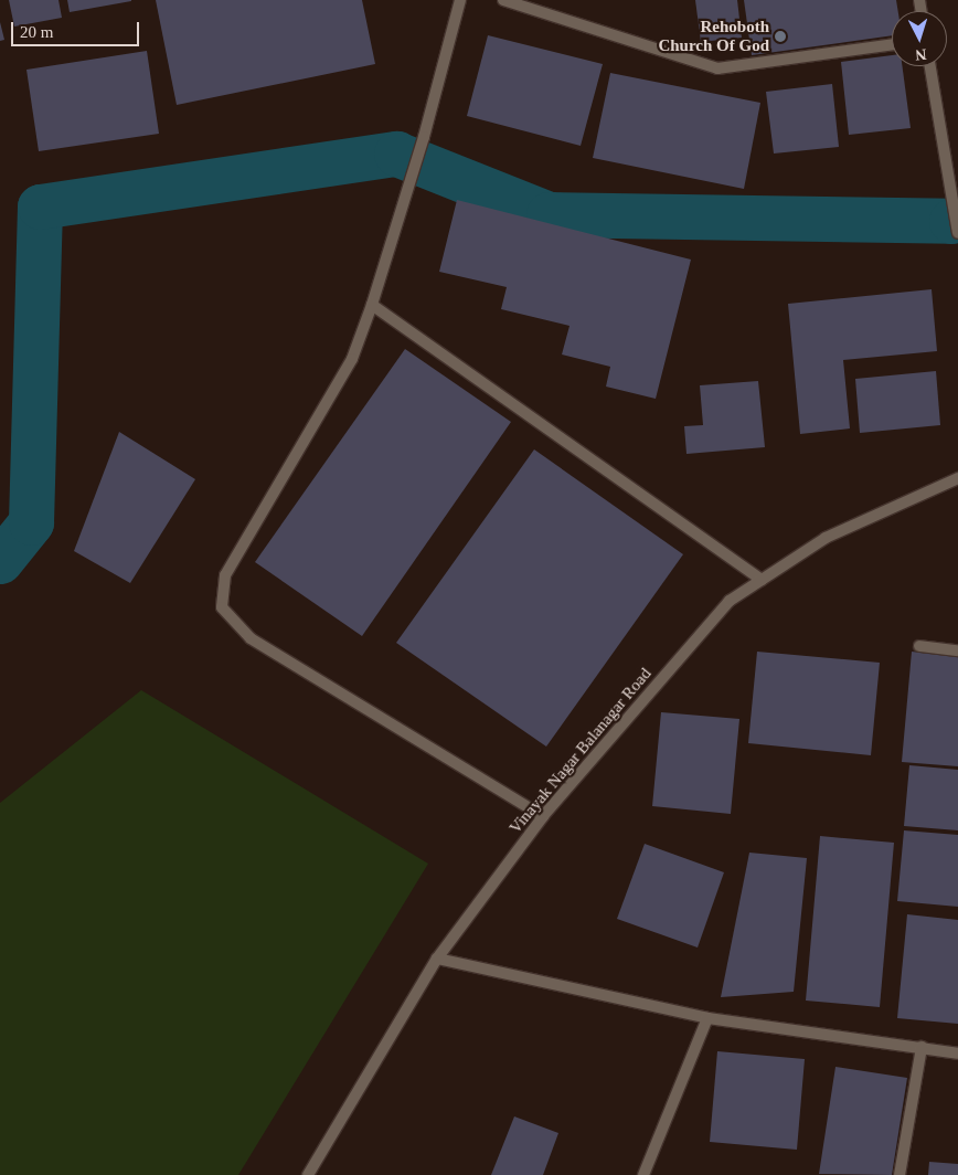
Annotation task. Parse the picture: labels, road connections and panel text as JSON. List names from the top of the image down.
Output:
{
  "streets": {
    "street": ["Vinayak Nagar Balanagar Road"]
  },
  "places": ["Rehoboth Church Of God"],
  "scale_bar": "20 m",
  "north": "bottom"
}
